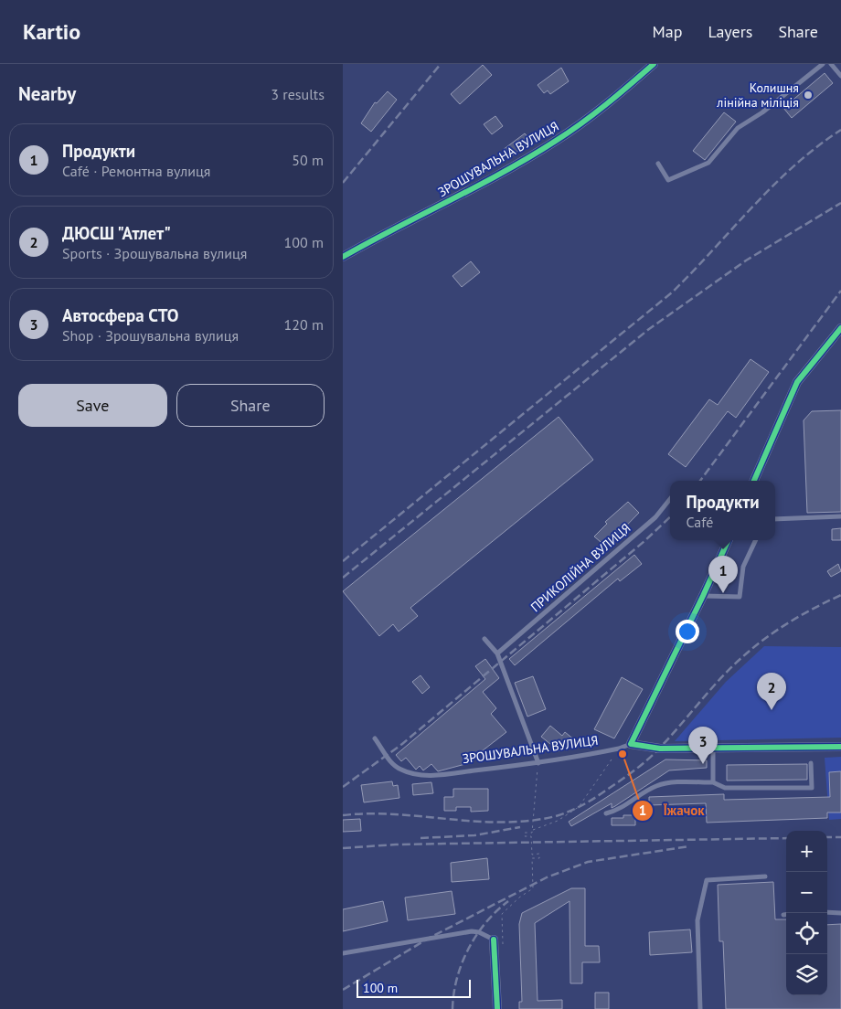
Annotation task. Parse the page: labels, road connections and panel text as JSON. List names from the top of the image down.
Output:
{
  "streets": {
    "street": ["ЗРОШУВАЛЬНА ВУЛИЦЯ"],
    "lane": ["ПРИКОЛІЙНА ВУЛИЦЯ"]
  },
  "places": ["Колишня лінійна міліція", "Їжачок"],
  "scale_bar": "100 m",
  "page": {
    "header": "Kartio",
    "nav": ["Map", "Layers", "Share"],
    "heading": ["Nearby", "3 results"],
    "list": [
      {
        "mark": "1",
        "name": "Продукти",
        "note": "Café · Ремонтна вулиця",
        "value": "50 m"
      },
      {
        "mark": "2",
        "name": "ДЮСШ \"Атлет\"",
        "note": "Sports · Зрошувальна вулиця",
        "value": "100 m"
      },
      {
        "mark": "3",
        "name": "Автосфера СТО",
        "note": "Shop · Зрошувальна вулиця",
        "value": "120 m"
      }
    ],
    "buttons": ["Save", "Share"],
    "popup": ["Продукти", "Café"],
    "pins": ["1", "2", "3"],
    "map_buttons": ["+", "−"],
    "scale": "100 m"
  }
}
